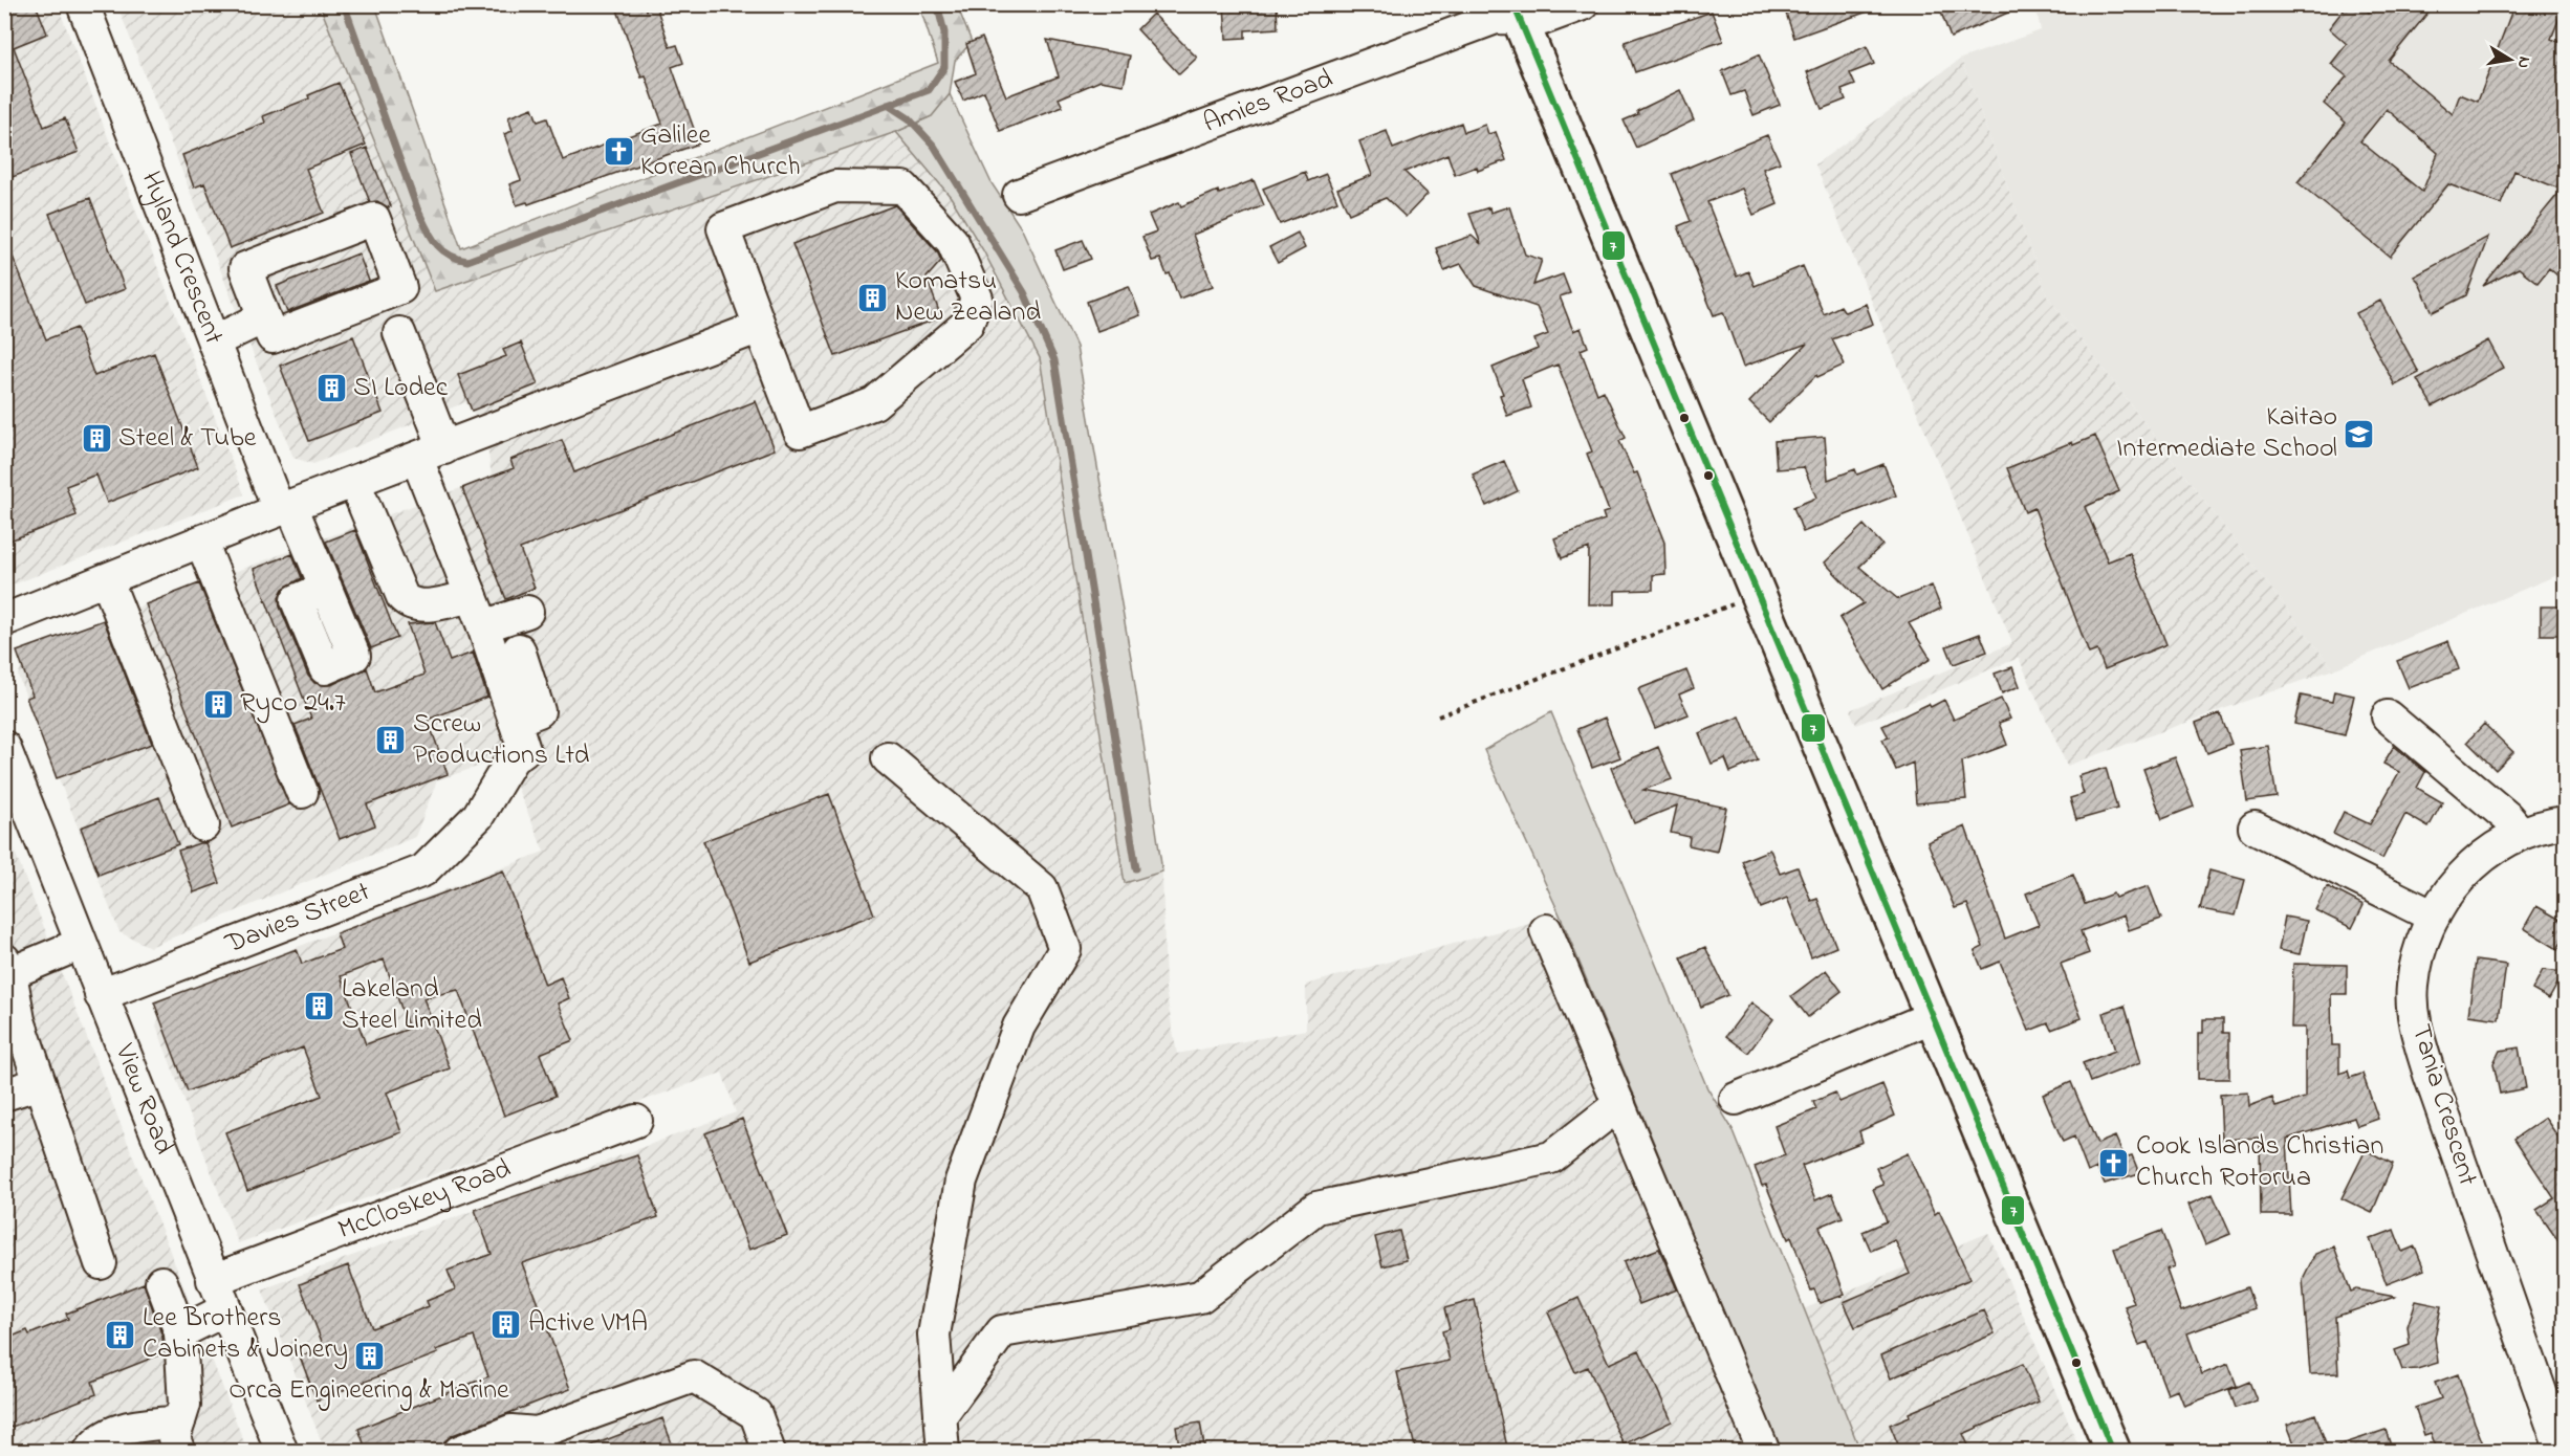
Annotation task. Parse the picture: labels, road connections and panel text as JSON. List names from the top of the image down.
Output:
{
  "streets": {
    "street": [
      "Amies Road",
      "Hyland Crescent",
      "Davies Street",
      "View Road",
      "Tania Crescent",
      "McCloskey Road"
    ]
  },
  "crossings": [
    ["Davies Street", "View Road"],
    ["View Road", "McCloskey Road"]
  ],
  "places": {
    "church": ["Galilee Korean Church", "Cook Islands Christian Church Rotorua"],
    "building": [
      "Komatsu New Zealand",
      "SI Lodec",
      "Steel & Tube",
      "Ryco 24.7",
      "Screw Productions Ltd",
      "Lakeland Steel Limited",
      "Active VMA",
      "Lee Brothers Cabinets & Joinery",
      "Orca Engineering & Marine"
    ],
    "school or university": ["Kaitao Intermediate School"]
  },
  "lines": ["transit line 7"],
  "north": "right"
}
